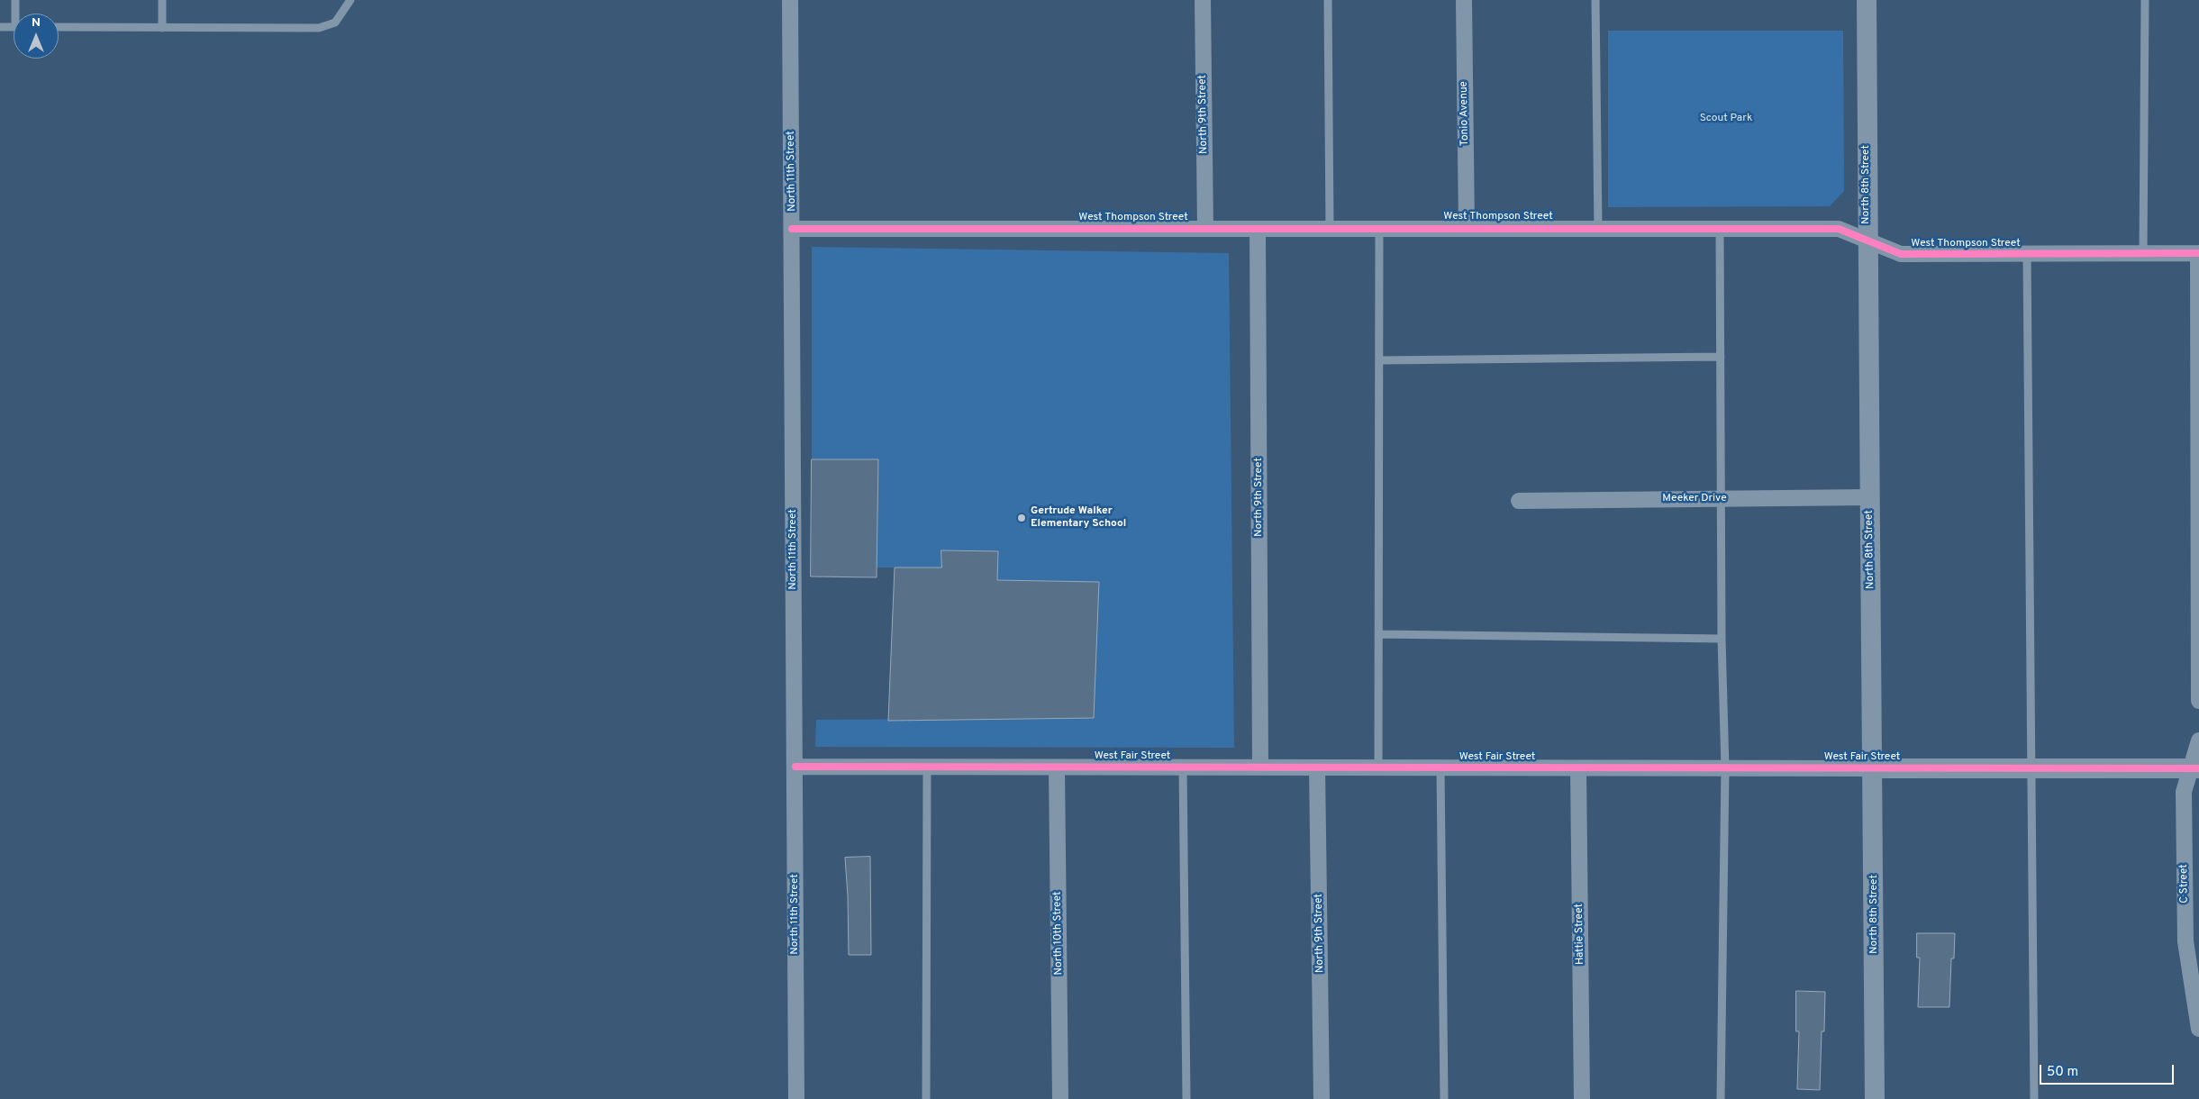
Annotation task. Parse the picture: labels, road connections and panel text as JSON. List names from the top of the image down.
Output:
{
  "streets": {
    "street": [
      "Tonio Avenue",
      "North 9th Street",
      "North 11th Street",
      "North 8th Street",
      "West Thompson Street",
      "Meeker Drive",
      "West Fair Street",
      "C Street",
      "North 10th Street",
      "Hattie Street"
    ]
  },
  "crossings": [
    ["Tonio Avenue", "West Thompson Street"],
    ["North 9th Street", "West Thompson Street"],
    ["North 9th Street", "West Fair Street"],
    ["North 11th Street", "West Thompson Street"],
    ["North 11th Street", "West Fair Street"],
    ["North 8th Street", "West Thompson Street"],
    ["North 8th Street", "Meeker Drive"],
    ["North 8th Street", "West Fair Street"],
    ["West Fair Street", "C Street"],
    ["West Fair Street", "North 10th Street"],
    ["West Fair Street", "Hattie Street"]
  ],
  "parks": ["Scout Park"],
  "places": ["Gertrude Walker Elementary School"],
  "scale_bar": "50 m",
  "north": "top"
}
